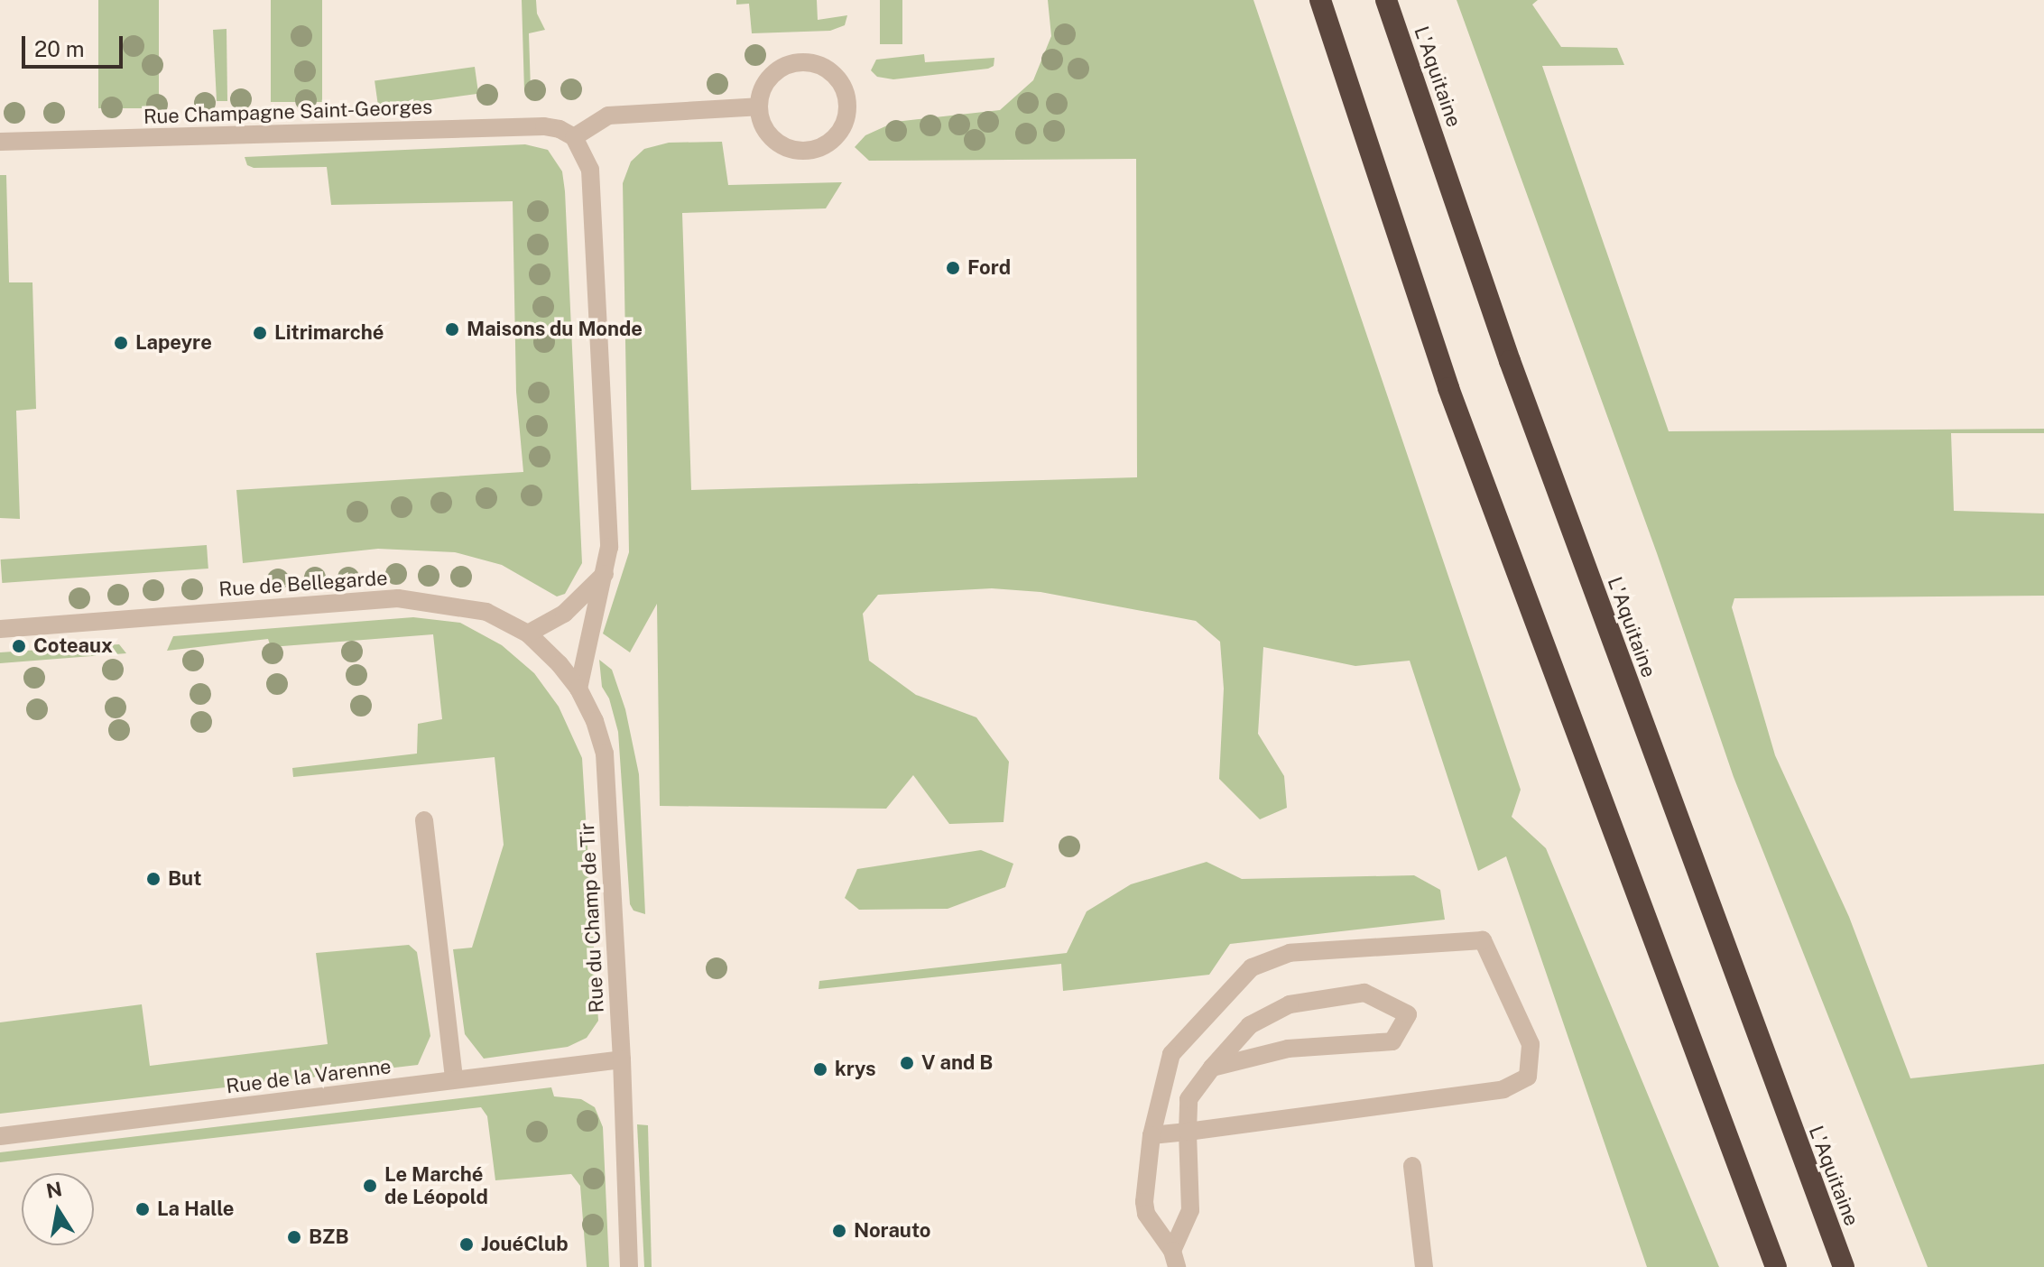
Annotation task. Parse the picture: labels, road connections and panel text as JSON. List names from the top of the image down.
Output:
{
  "streets": {
    "highway": ["L'Aquitaine"],
    "street": [
      "Rue Champagne Saint-Georges",
      "Rue de Bellegarde",
      "Rue du Champ de Tir",
      "Rue de la Varenne"
    ]
  },
  "crossings": [
    ["Rue de Bellegarde", "Rue du Champ de Tir"],
    ["Rue du Champ de Tir", "Rue de la Varenne"]
  ],
  "places": [
    "Ford",
    "Maisons du Monde",
    "Litrimarché",
    "Lapeyre",
    "Coteaux",
    "But",
    "V and B",
    "krys",
    "Le Marché de Léopold",
    "La Halle",
    "Norauto",
    "BZB",
    "JouéClub"
  ],
  "scale_bar": "20 m",
  "north": "top"
}
